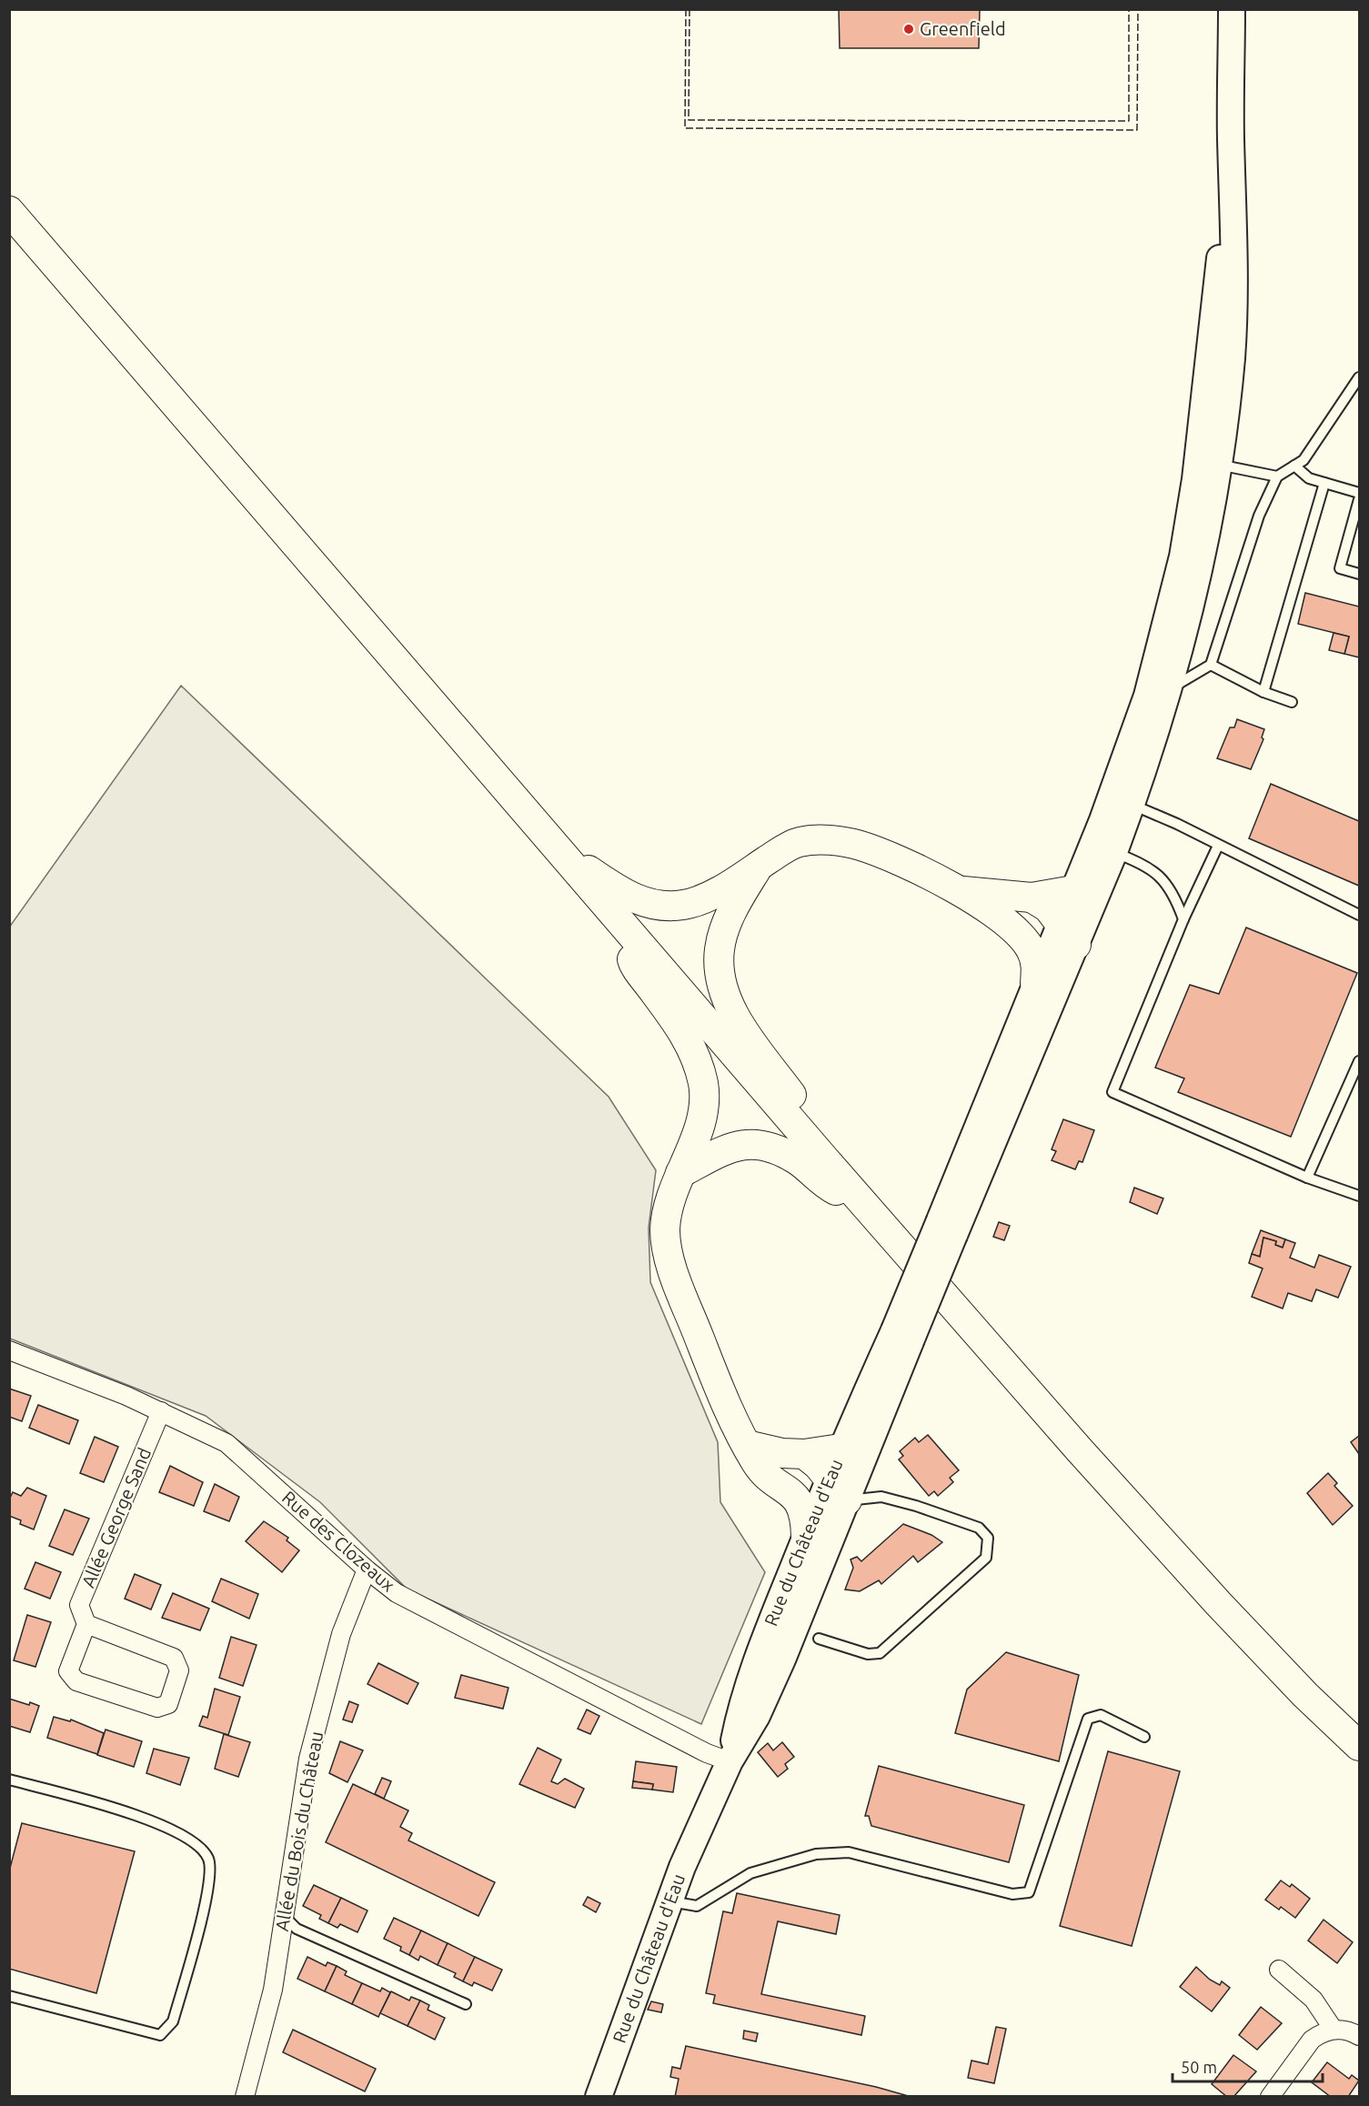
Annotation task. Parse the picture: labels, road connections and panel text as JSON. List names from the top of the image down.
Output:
{
  "streets": {
    "main road": ["Rue du Château d'Eau"],
    "street": ["Allée George Sand", "Rue des Clozeaux", "Allée du Bois du Château"]
  },
  "crossings": [
    ["Allée George Sand", "Rue des Clozeaux"],
    ["Rue des Clozeaux", "Rue du Château d'Eau"],
    ["Rue des Clozeaux", "Allée du Bois du Château"]
  ],
  "places": ["Greenfield"],
  "scale_bar": "50 m"
}
